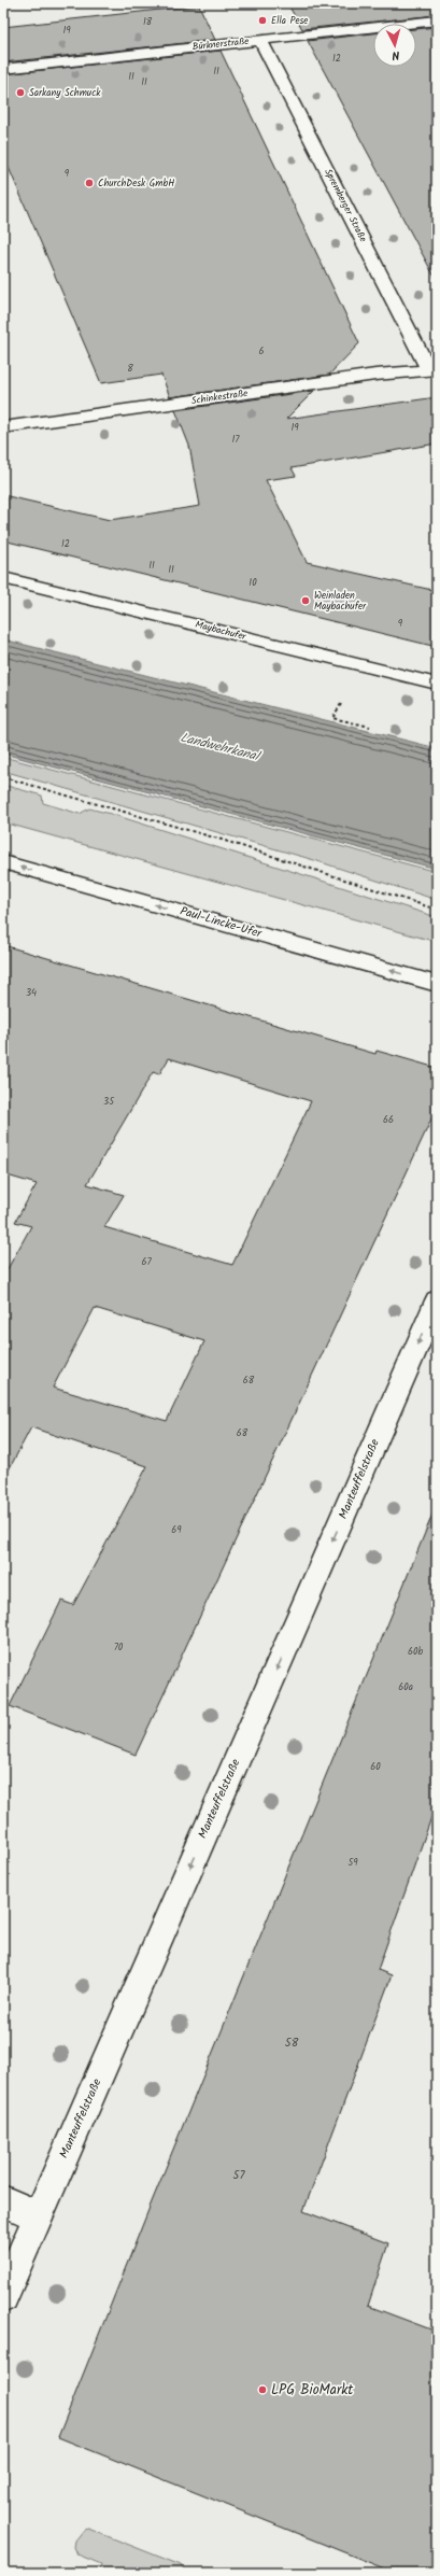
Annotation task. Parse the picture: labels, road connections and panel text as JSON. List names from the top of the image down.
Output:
{
  "streets": {
    "street": [
      "Bürknerstraße",
      "Spremberger Straße",
      "Schinkestraße",
      "Maybachufer",
      "Paul-Lincke-Ufer",
      "Manteuffelstraße"
    ]
  },
  "crossings": [
    ["Bürknerstraße", "Spremberger Straße"],
    ["Spremberger Straße", "Schinkestraße"]
  ],
  "one_way": ["Paul-Lincke-Ufer", "Manteuffelstraße"],
  "water": ["Landwehrkanal"],
  "places": [
    "Ella Pese",
    "Sarkany Schmuck",
    "ChurchDesk GmbH",
    "Weinladen Maybachufer",
    "LPG BioMarkt"
  ],
  "house_numbers": [
    "18",
    "19",
    "12",
    "11",
    "11",
    "11",
    "9",
    "6",
    "8",
    "19",
    "17",
    "12",
    "11",
    "11",
    "10",
    "9",
    "34",
    "35",
    "66",
    "67",
    "68",
    "68",
    "69",
    "70",
    "60b",
    "60a",
    "60",
    "59",
    "58",
    "57"
  ],
  "north": "bottom"
}
